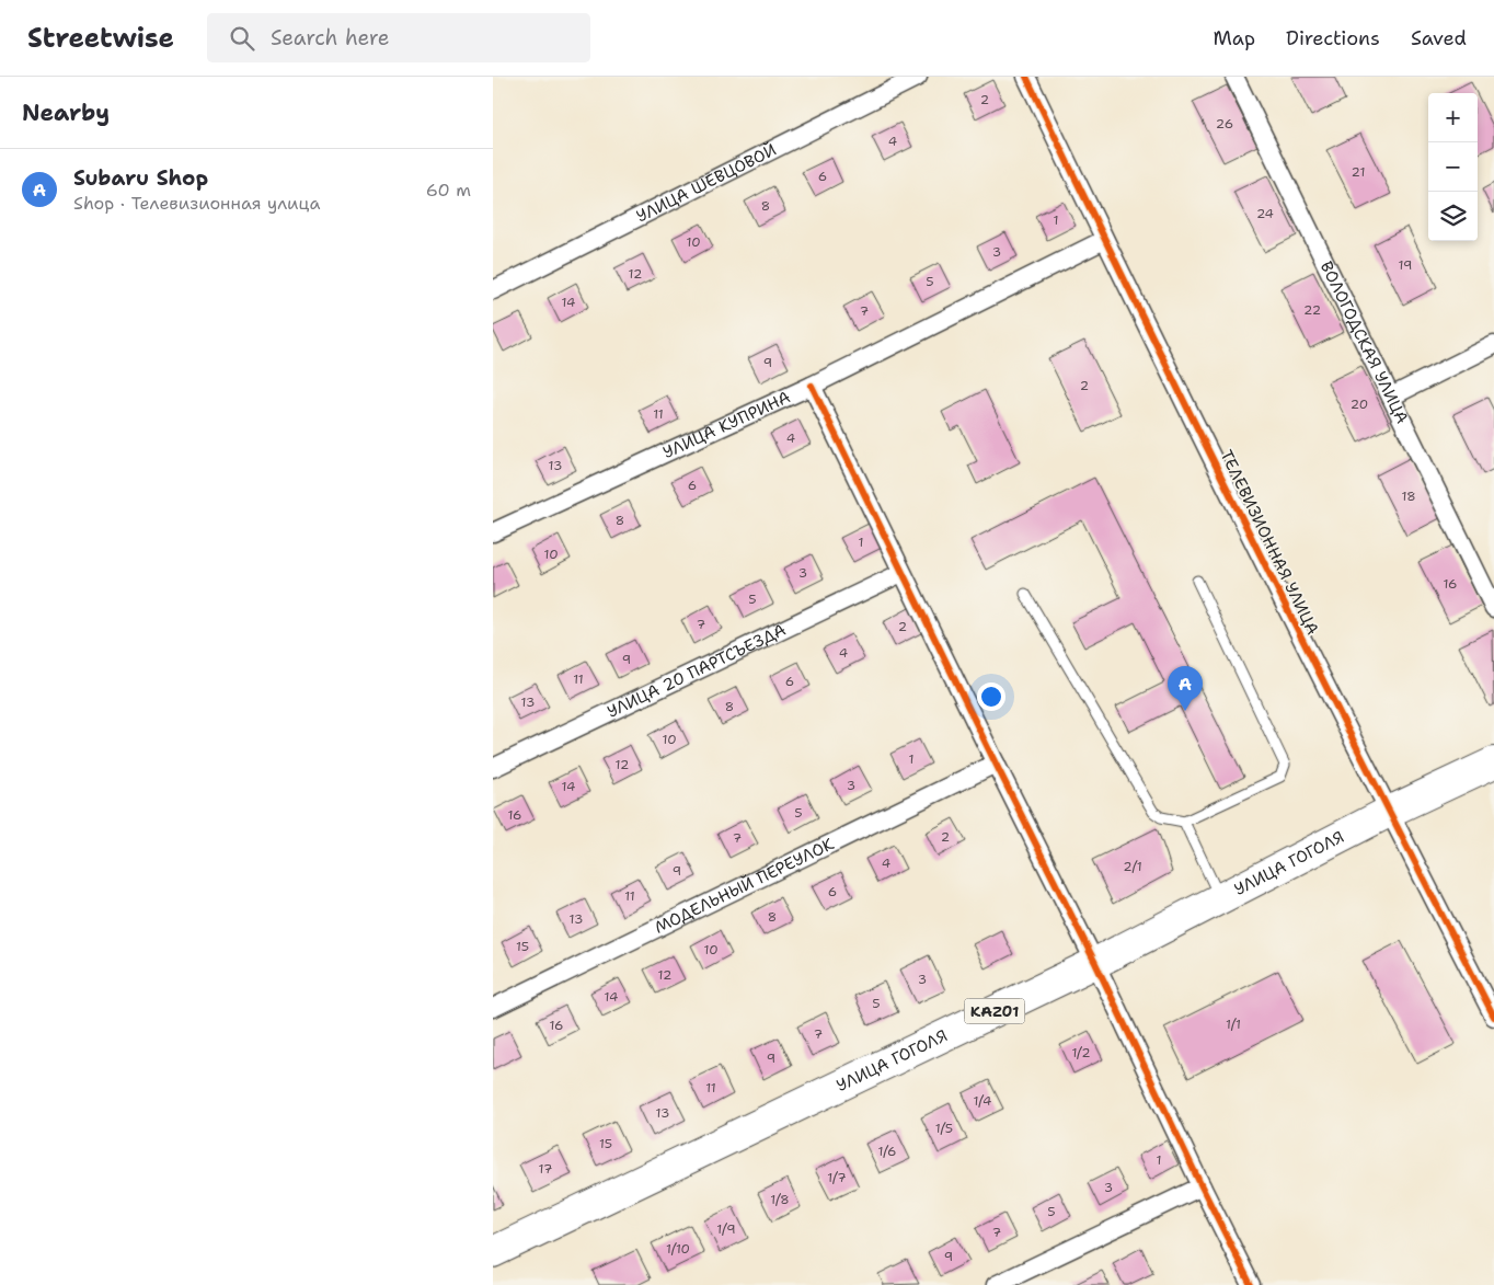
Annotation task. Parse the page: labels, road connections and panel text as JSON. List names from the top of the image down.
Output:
{
  "streets": {
    "highway": ["УЛИЦА ГОГОЛЯ", "KАZ01"],
    "street": [
      "УЛИЦА ШЕВЦОВОЙ",
      "ВОЛОГОДСКАЯ УЛИЦА",
      "УЛИЦА КУПРИНА",
      "ТЕЛЕВИЗИОННАЯ УЛИЦА",
      "УЛИЦА 20 ПАРТСЪЕЗДА",
      "МОДЕЛЬНЫЙ ПЕРЕУЛОК"
    ]
  },
  "crossings": [
    ["УЛИЦА КУПРИНА", "ТЕЛЕВИЗИОННАЯ УЛИЦА"],
    ["ТЕЛЕВИЗИОННАЯ УЛИЦА", "УЛИЦА ГОГОЛЯ"]
  ],
  "house_numbers": [
    "2",
    "26",
    "4",
    "21",
    "6",
    "8",
    "24",
    "1",
    "10",
    "3",
    "19",
    "12",
    "5",
    "14",
    "22",
    "7",
    "9",
    "2",
    "20",
    "11",
    "4",
    "13",
    "6",
    "18",
    "8",
    "1",
    "10",
    "3",
    "16",
    "5",
    "7",
    "2",
    "4",
    "9",
    "11",
    "6",
    "13",
    "8",
    "10",
    "1",
    "12",
    "3",
    "14",
    "5",
    "16",
    "2",
    "7",
    "4",
    "2/1",
    "9",
    "6",
    "11",
    "8",
    "13",
    "15",
    "10",
    "12",
    "3",
    "14",
    "5",
    "1/1",
    "16",
    "7",
    "1/2",
    "9",
    "11",
    "1/4",
    "13",
    "1/5",
    "15",
    "1/6",
    "1",
    "17",
    "1/7",
    "3",
    "1/8",
    "5",
    "1/9",
    "7",
    "1/10",
    "9"
  ],
  "page": {
    "header": "Streetwise",
    "search": "Search here",
    "nav": ["Map", "Directions", "Saved"],
    "heading": "Nearby",
    "map_buttons": ["+", "−"],
    "list": [
      {
        "mark": "A",
        "name": "Subaru Shop",
        "note": "Shop · Телевизионная улица",
        "value": "60 m"
      }
    ],
    "pins": "A"
  }
}
